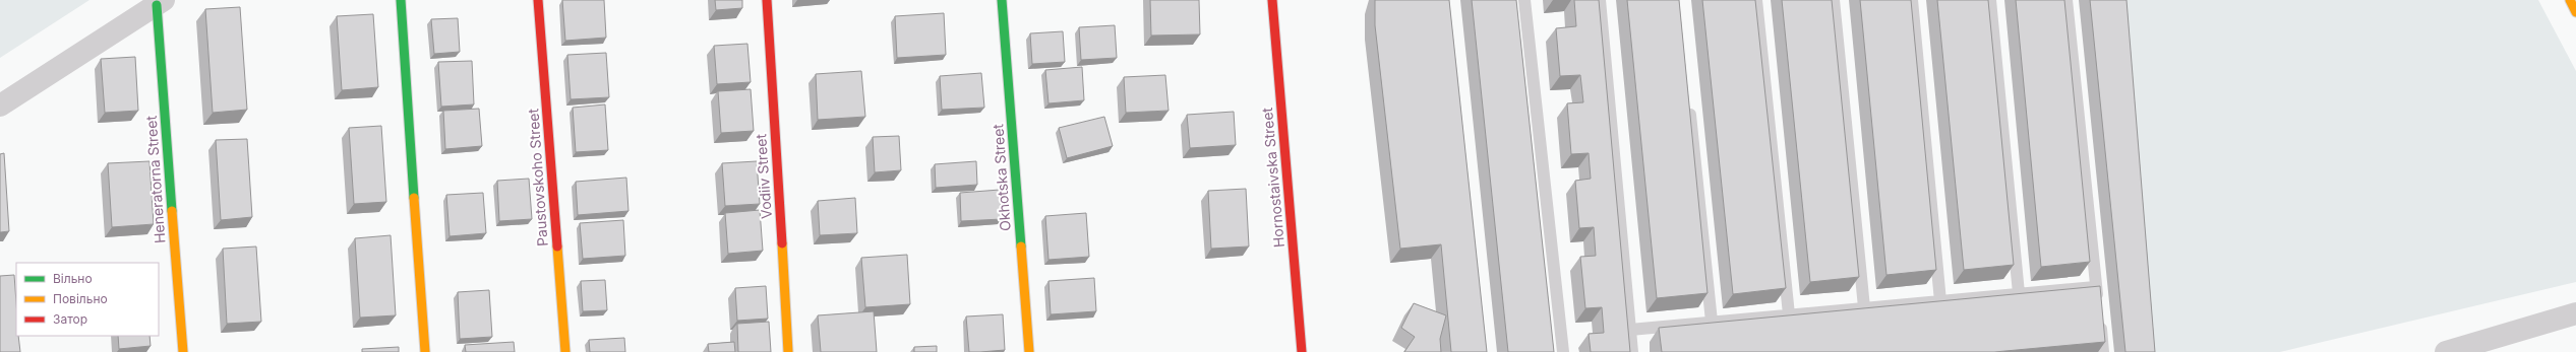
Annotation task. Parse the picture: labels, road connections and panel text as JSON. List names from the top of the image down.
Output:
{
  "streets": {
    "street": [
      "Vodiiv Street",
      "Paustovskoho Street",
      "Okhotska Street",
      "Hornostaivska Street",
      "Heneratorna Street"
    ]
  },
  "legend": ["Вільно", "Повільно", "Затор"]
}
